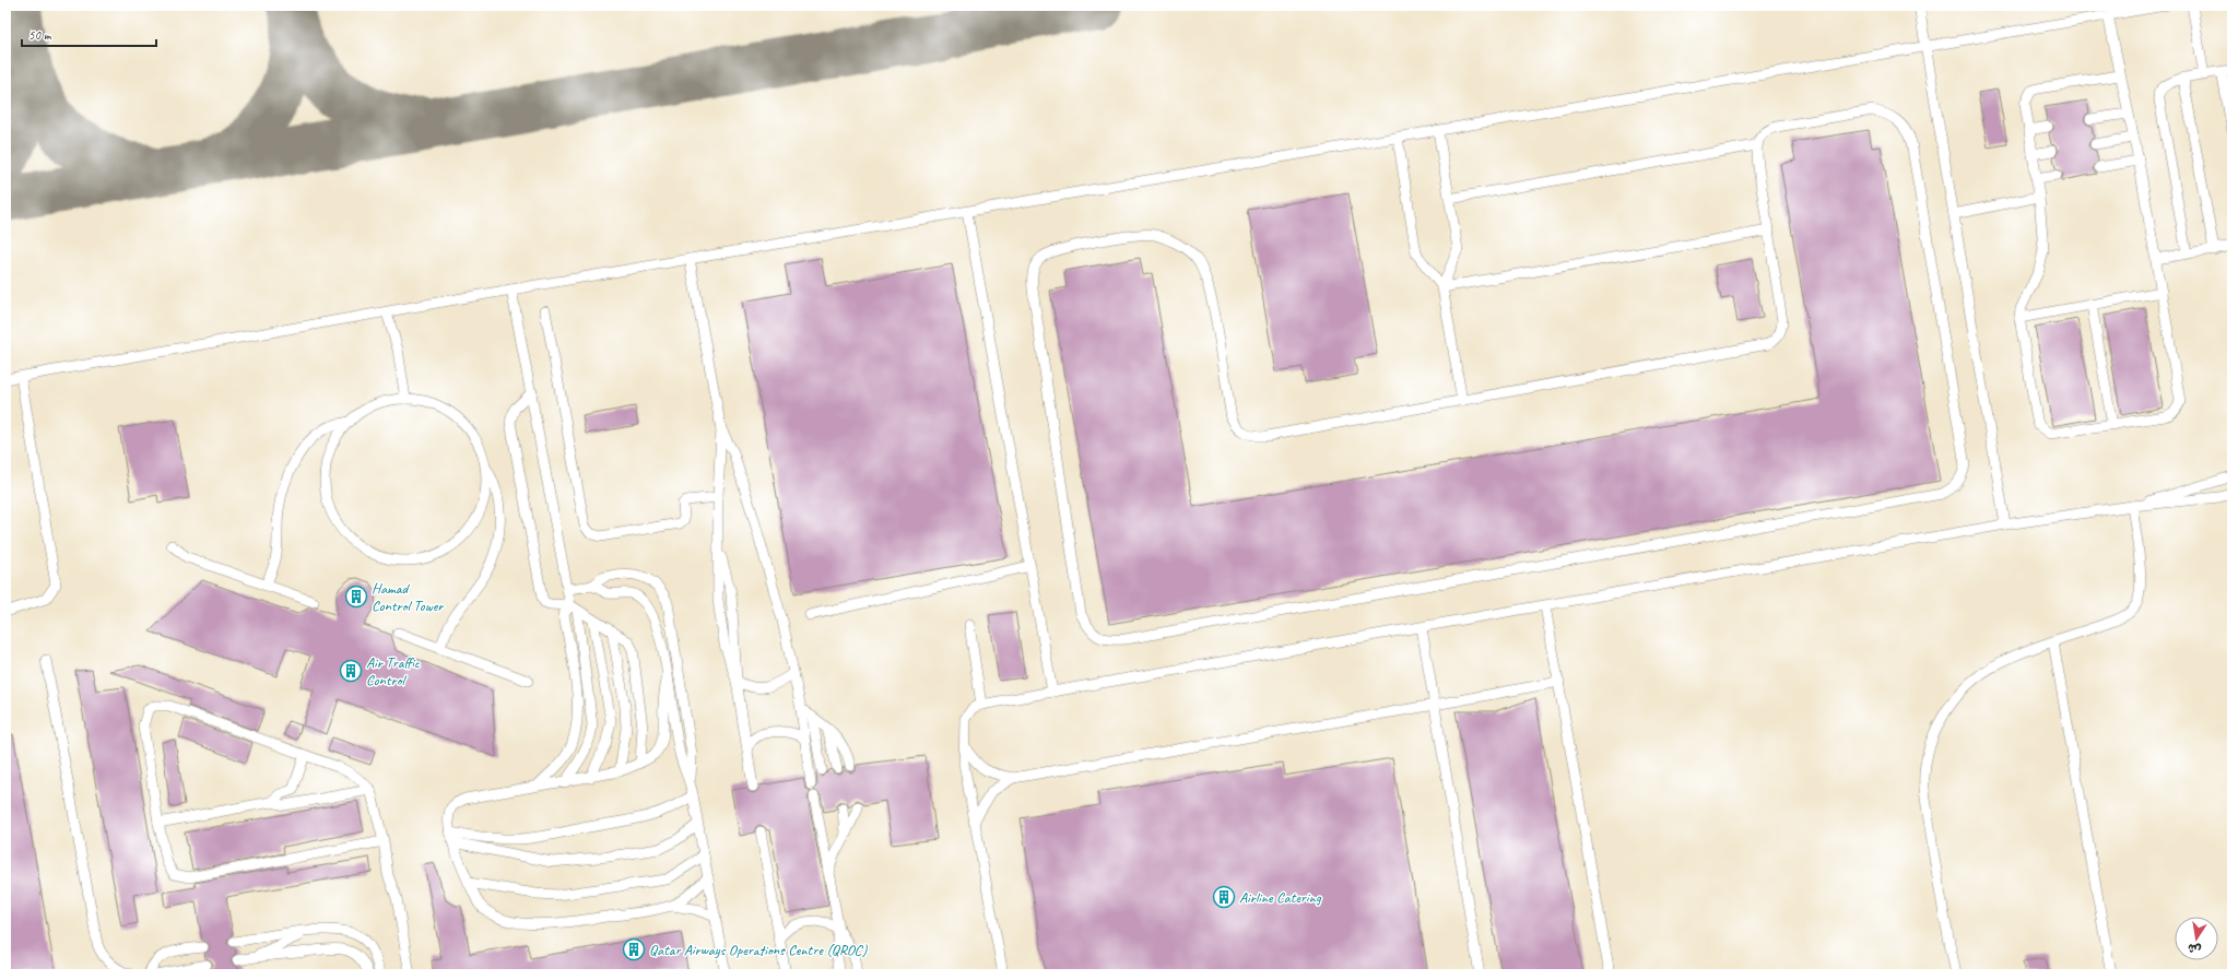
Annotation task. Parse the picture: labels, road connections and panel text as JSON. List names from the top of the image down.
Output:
{
  "places": {
    "building": [
      "Hamad Control Tower",
      "Air Traffic Control",
      "Airline Catering",
      "Qatar Airways Operations Centre (QROC)"
    ]
  },
  "scale_bar": "50 m",
  "north": "bottom"
}
